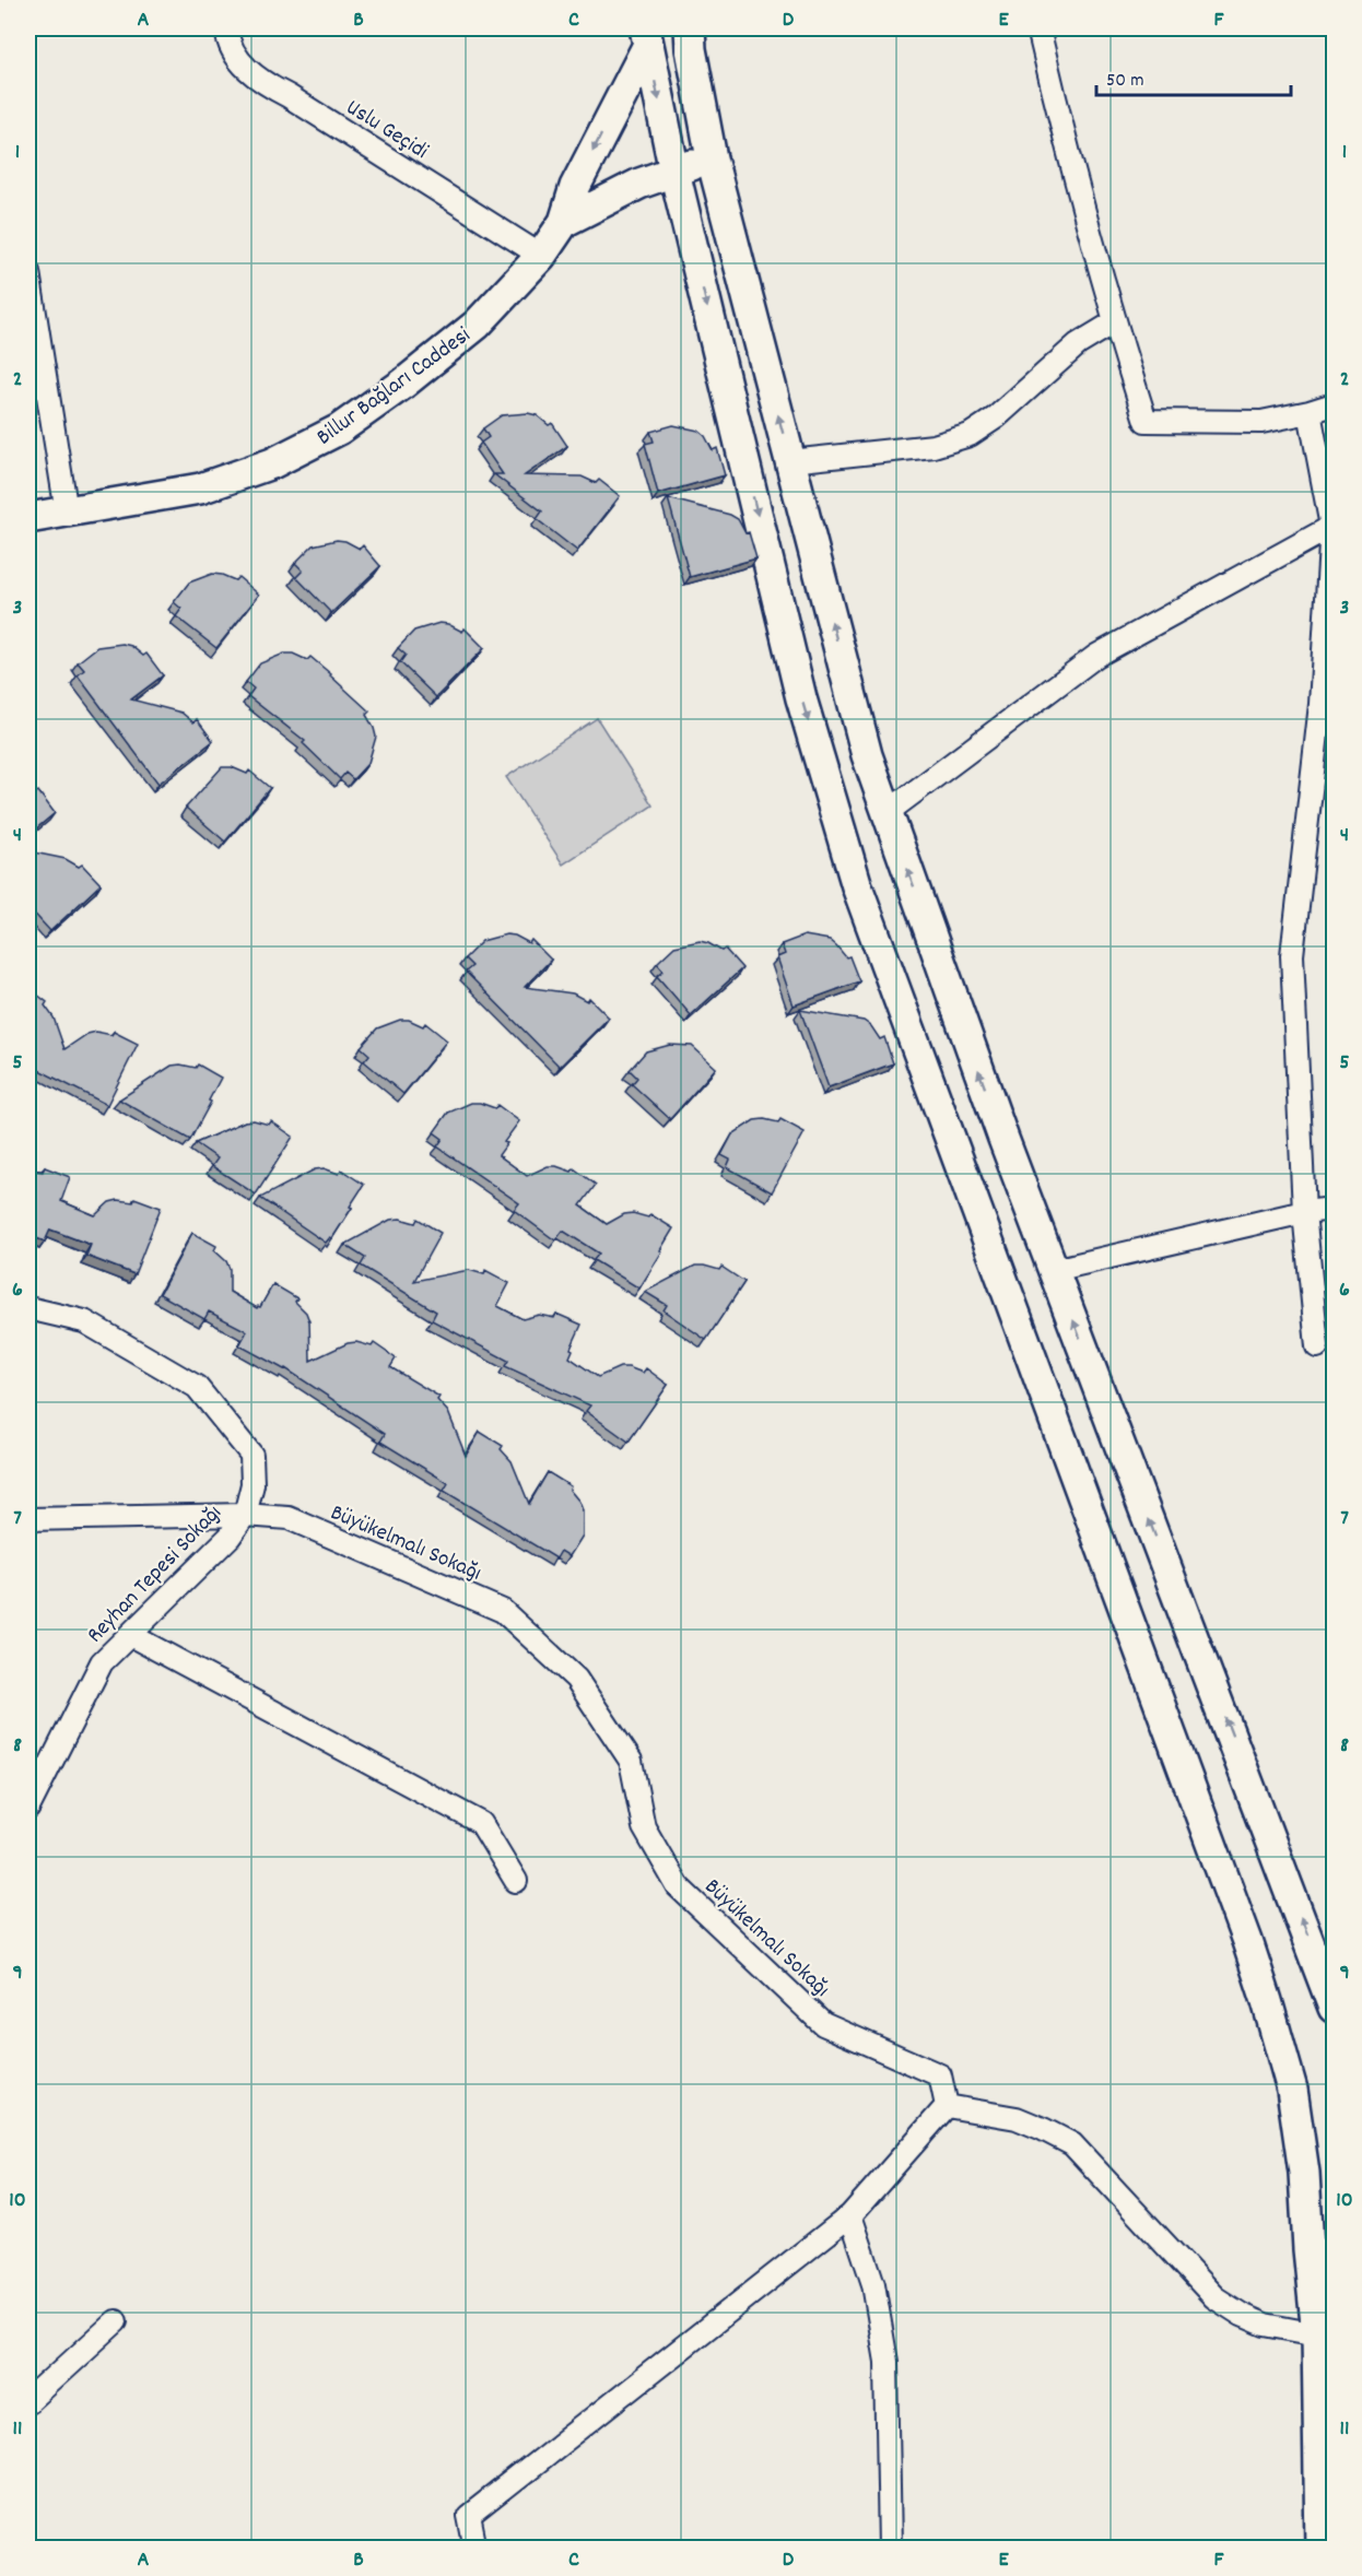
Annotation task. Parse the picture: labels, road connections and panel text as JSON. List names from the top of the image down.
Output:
{
  "streets": {
    "street": [
      "Uslu Geçidi",
      "Billur Bağları Caddesi",
      "Büyükelmalı Sokağı",
      "Reyhan Tepesi Sokağı"
    ]
  },
  "crossings": [
    ["Uslu Geçidi", "Billur Bağları Caddesi"],
    ["Büyükelmalı Sokağı", "Reyhan Tepesi Sokağı"]
  ],
  "scale_bar": "50 m",
  "grid": {
    "columns": [
      "A",
      "B",
      "C",
      "D",
      "E",
      "F"
    ],
    "rows": [
      "1",
      "2",
      "3",
      "4",
      "5",
      "6",
      "7",
      "8",
      "9",
      "10",
      "11"
    ]
  }
}
